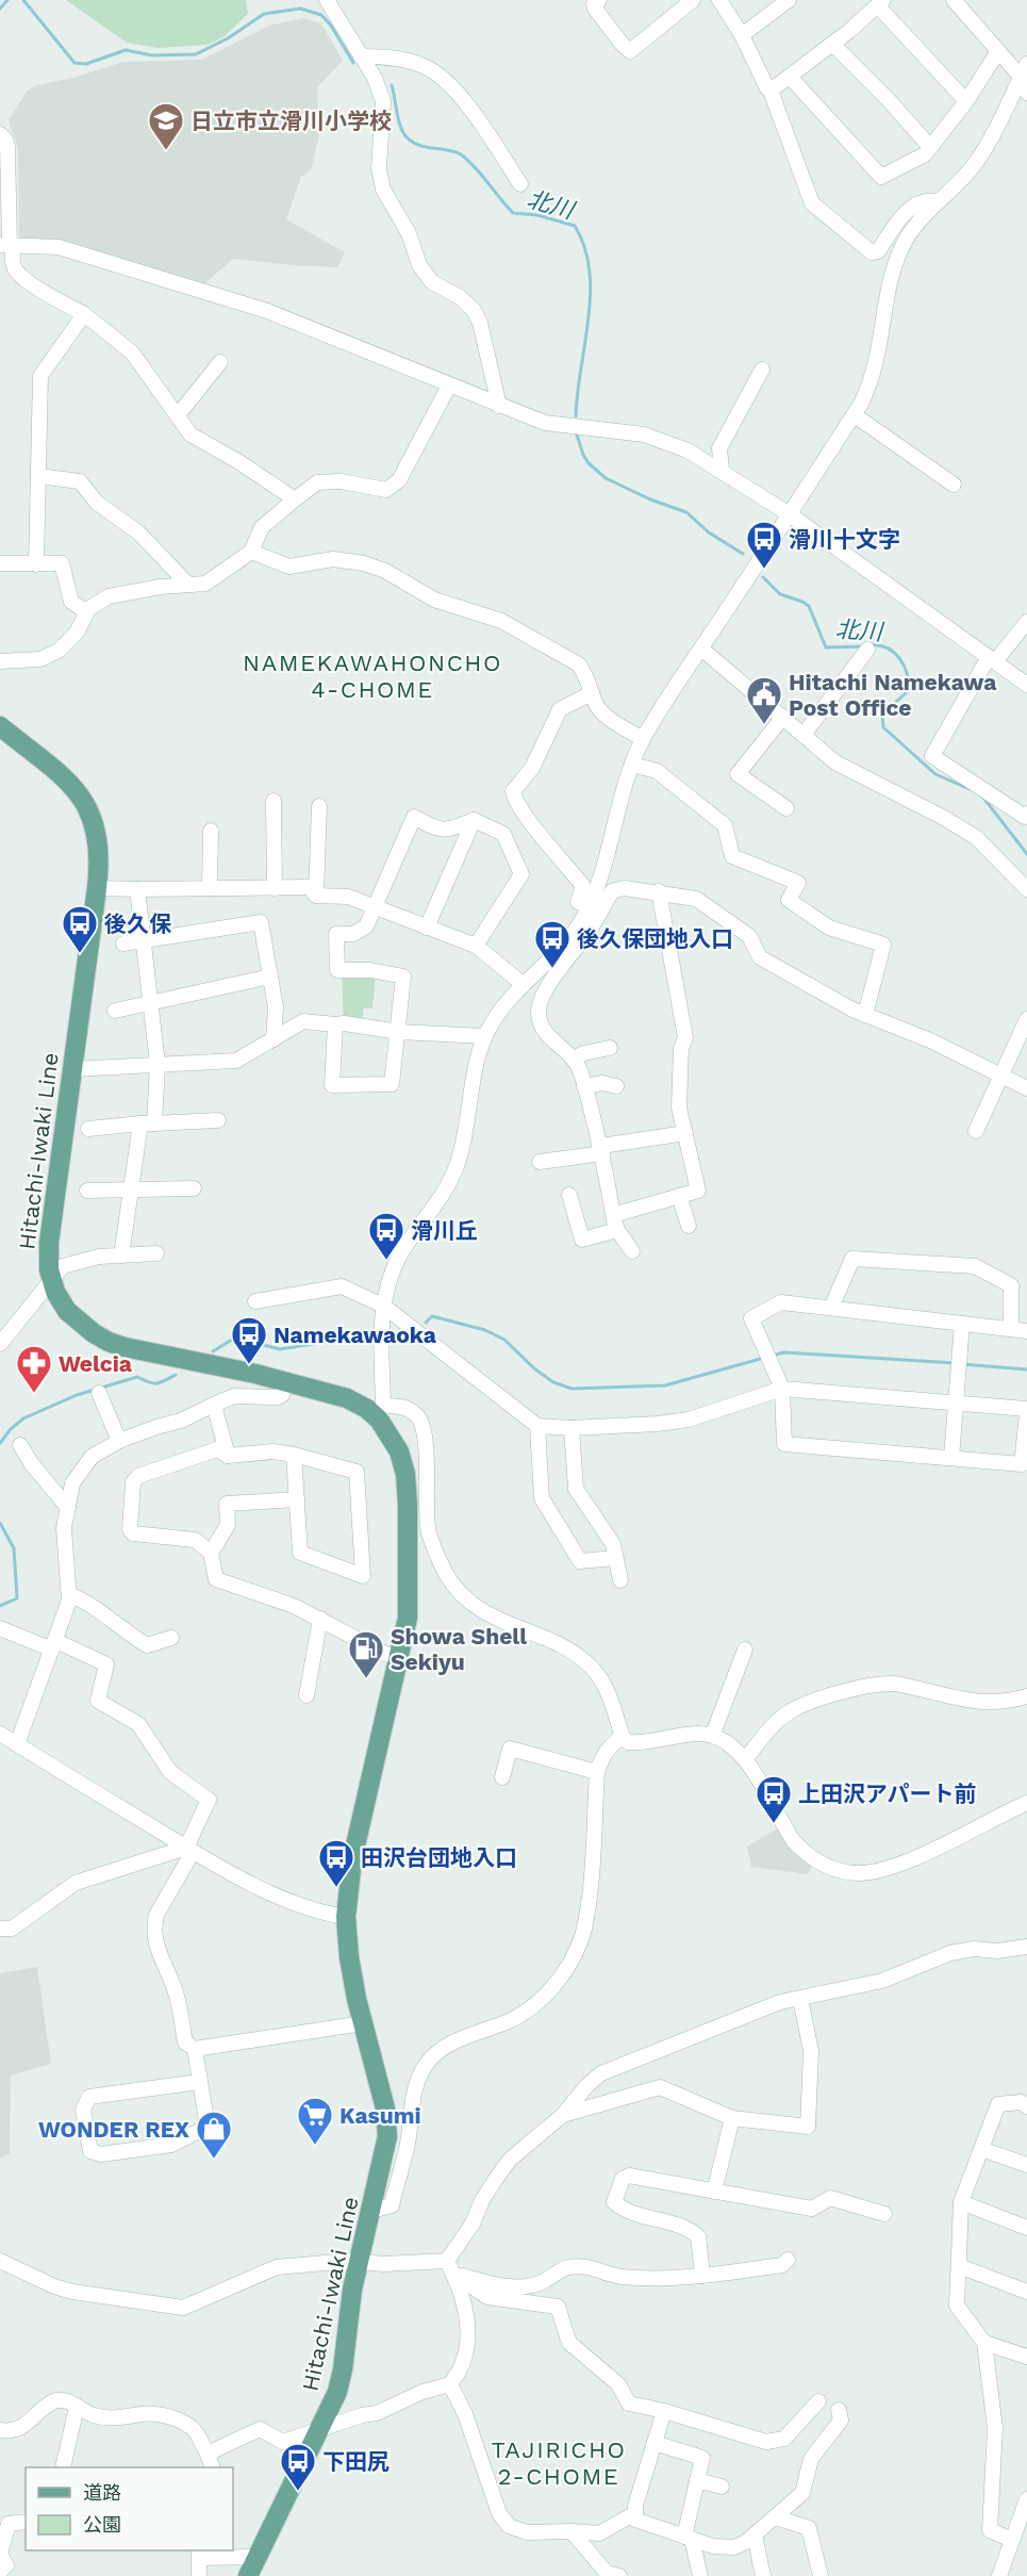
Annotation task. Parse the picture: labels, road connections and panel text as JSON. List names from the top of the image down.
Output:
{
  "streets": {
    "main road": ["Hitachi-Iwaki Line"]
  },
  "districts": ["NAMEKAWAHONCHO 4-CHOME", "TAJIRICHO 2-CHOME"],
  "water": ["北川"],
  "places": {
    "school or university": ["日立市立滑川小学校"],
    "bus stop": [
      "滑川十文字",
      "後久保",
      "後久保団地入口",
      "滑川丘",
      "Namekawaoka",
      "上田沢アパート前",
      "田沢台団地入口",
      "下田尻"
    ],
    "public building": ["Hitachi Namekawa Post Office"],
    "pharmacy": ["Welcia"],
    "fuel station": ["Showa Shell Sekiyu"],
    "supermarket": ["Kasumi"],
    "shop": ["WONDER REX"]
  },
  "legend": ["道路", "公園"]
}
